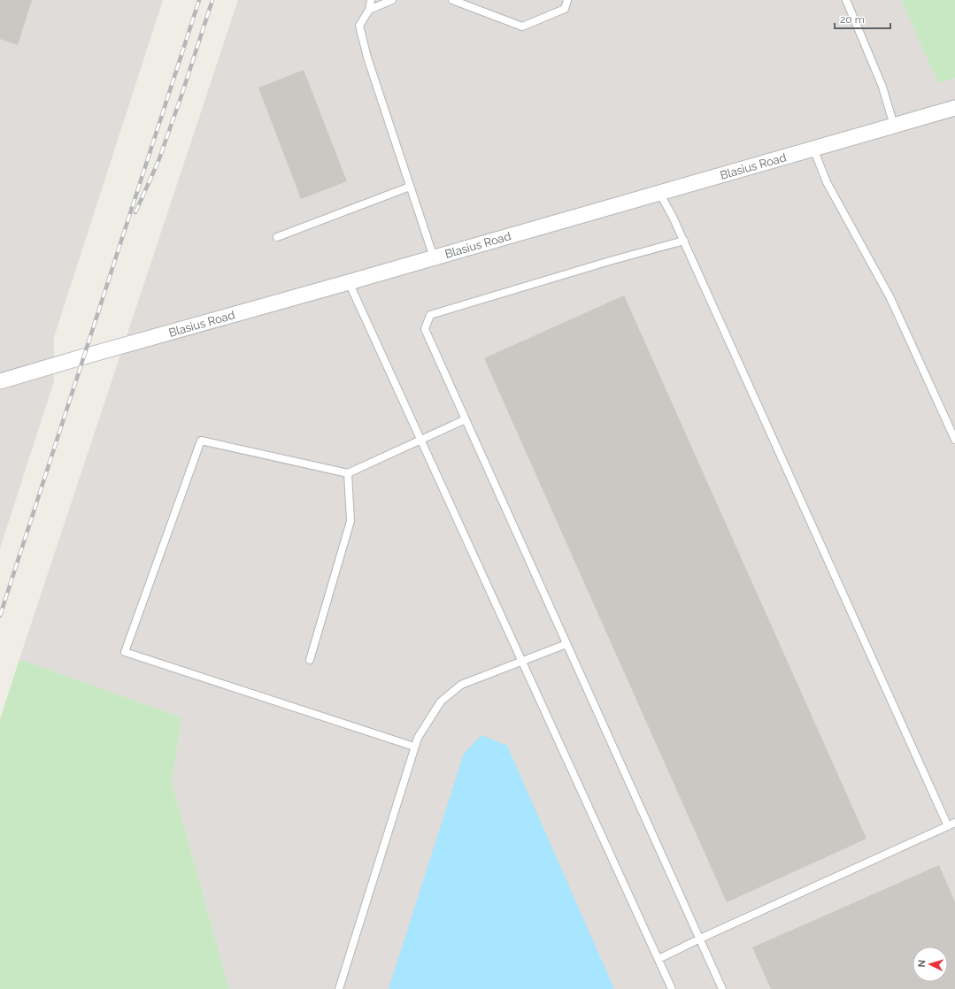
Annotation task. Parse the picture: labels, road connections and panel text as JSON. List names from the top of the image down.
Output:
{
  "streets": {
    "street": ["Blasius Road"]
  },
  "scale_bar": "20 m",
  "north": "left"
}
